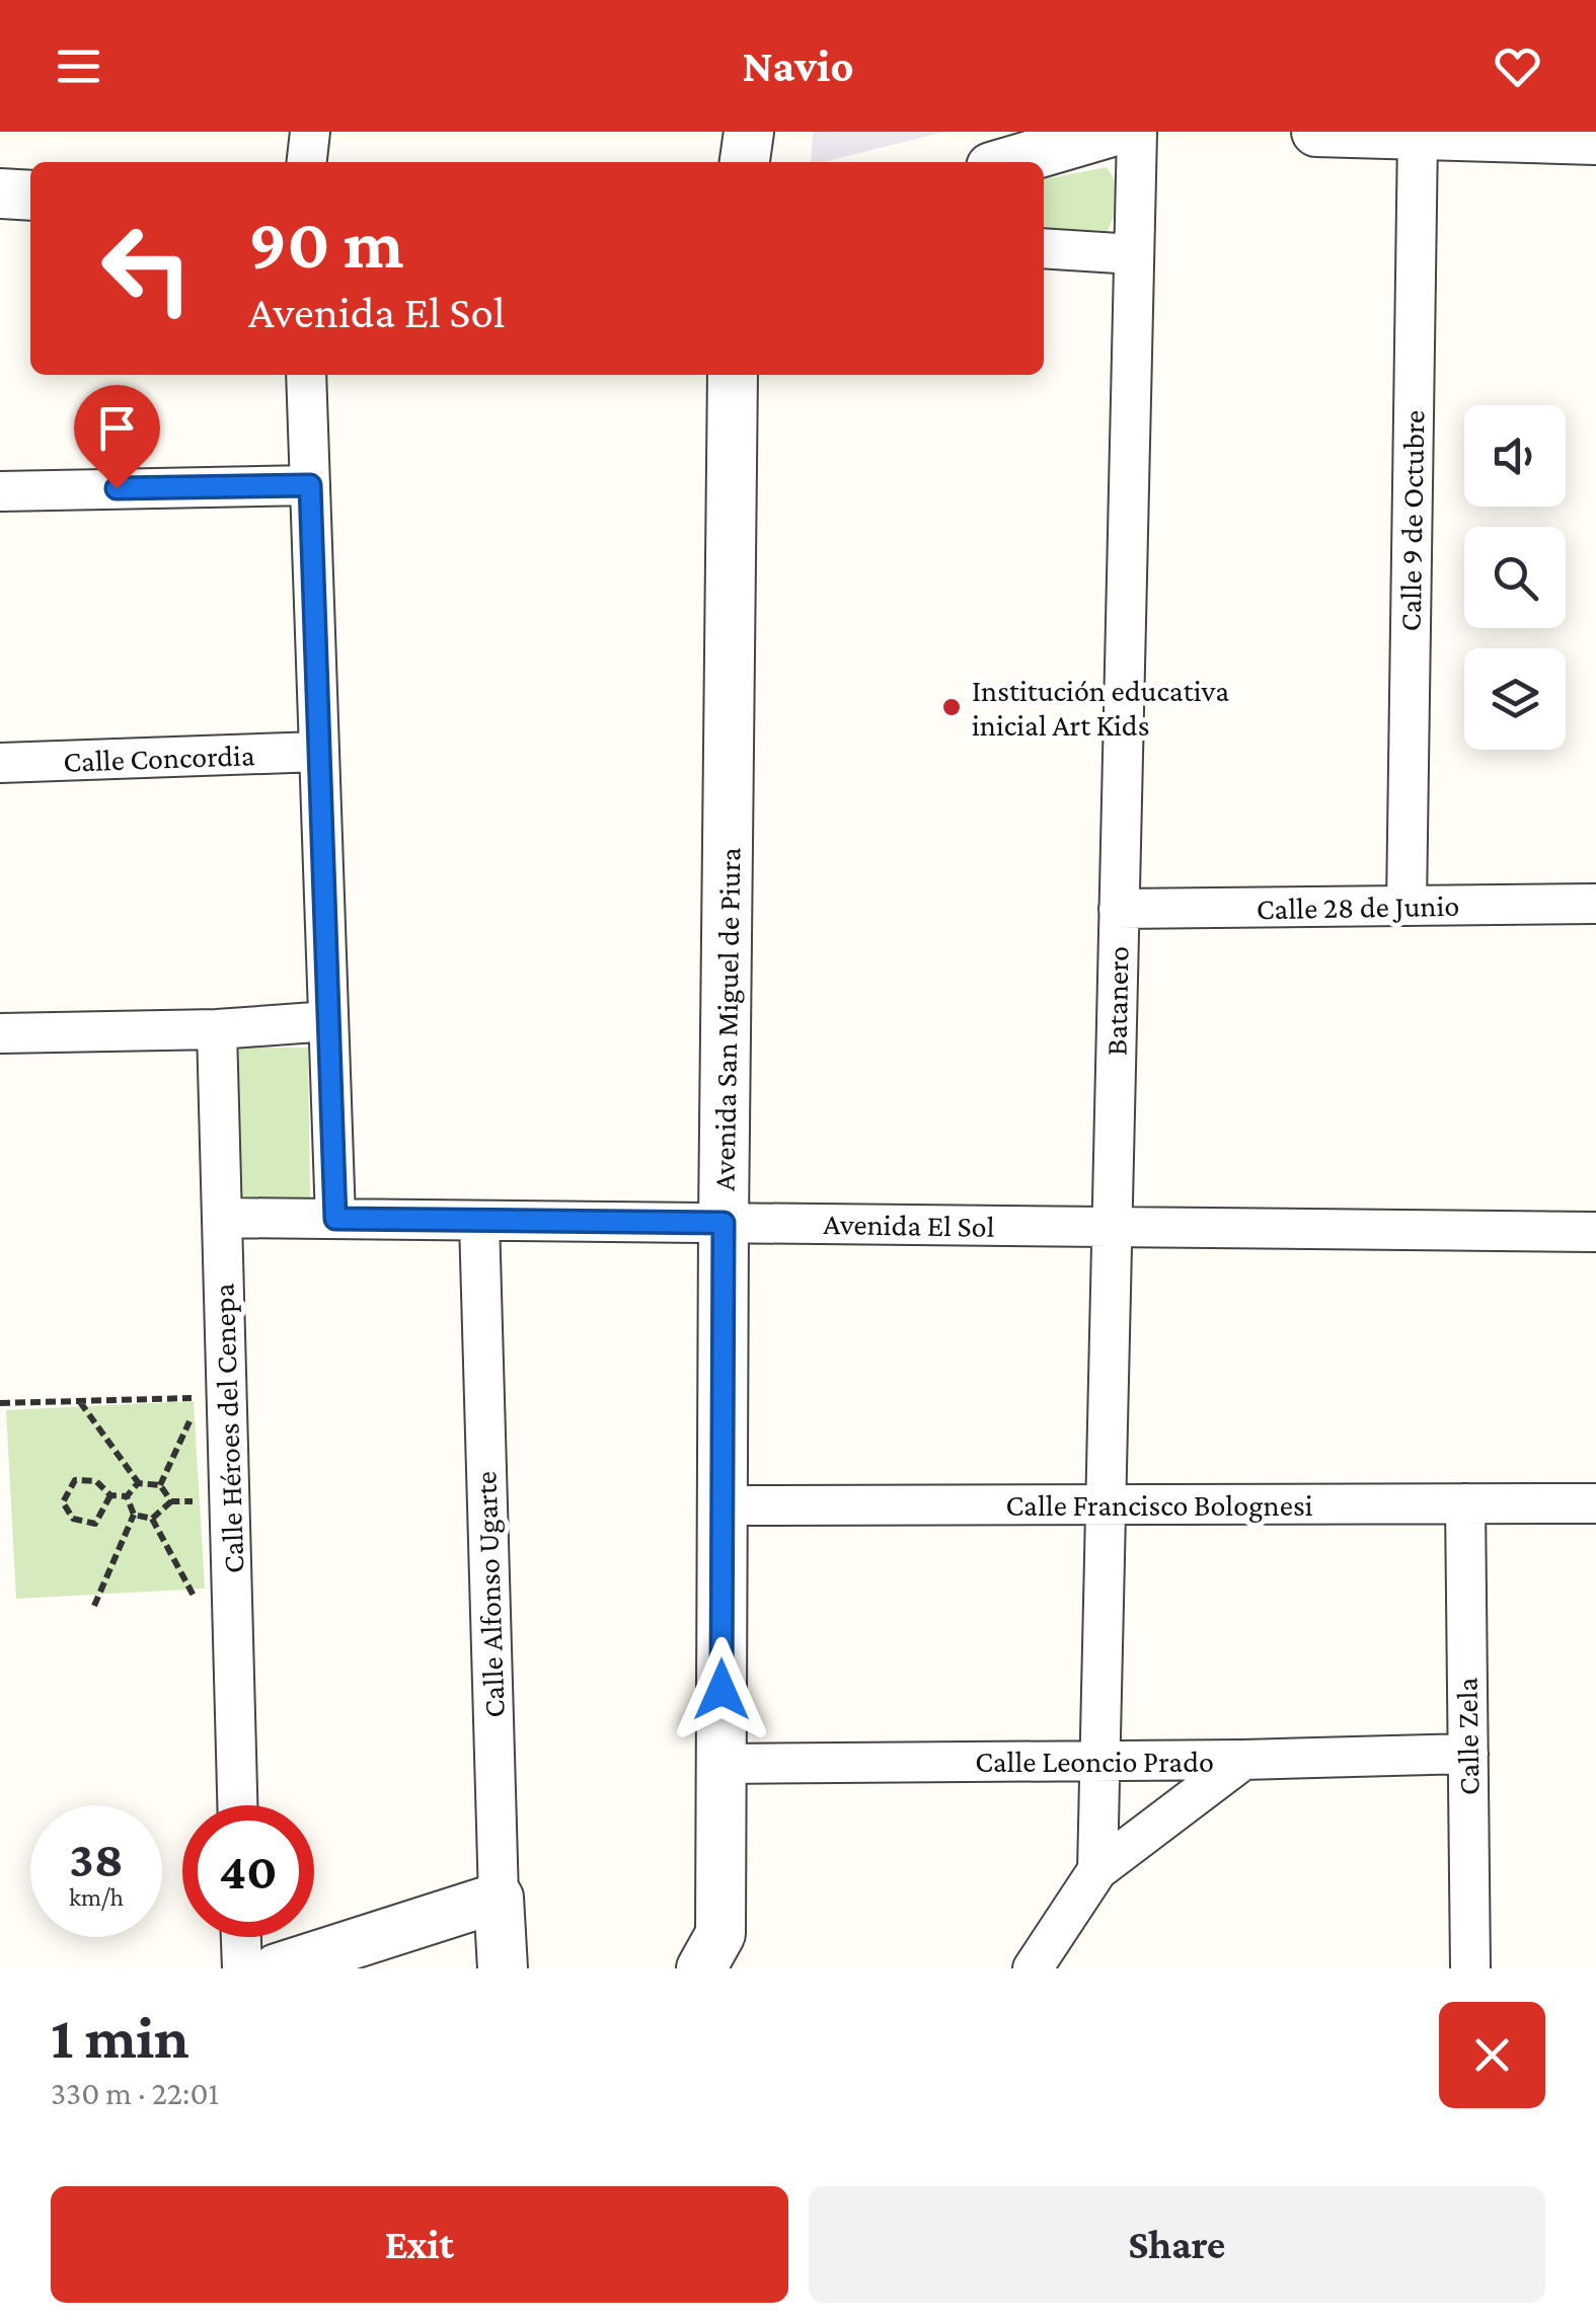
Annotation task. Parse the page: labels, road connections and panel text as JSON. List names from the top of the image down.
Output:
{
  "streets": {
    "street": [
      "Calle 9 de Octubre",
      "Calle Concordia",
      "Calle 28 de Junio",
      "Batanero",
      "Avenida San Miguel de Piura",
      "Avenida El Sol",
      "Calle Héroes del Cenepa",
      "Calle Francisco Bolognesi",
      "Calle Alfonso Ugarte",
      "Calle Zela",
      "Calle Leoncio Prado"
    ]
  },
  "crossings": [
    ["Calle 9 de Octubre", "Calle 28 de Junio"],
    ["Calle 28 de Junio", "Batanero"],
    ["Batanero", "Avenida El Sol"],
    ["Batanero", "Calle Francisco Bolognesi"],
    ["Batanero", "Calle Leoncio Prado"],
    ["Avenida San Miguel de Piura", "Avenida El Sol"],
    ["Avenida San Miguel de Piura", "Calle Francisco Bolognesi"],
    ["Avenida San Miguel de Piura", "Calle Leoncio Prado"],
    ["Avenida El Sol", "Calle Héroes del Cenepa"],
    ["Avenida El Sol", "Calle Alfonso Ugarte"],
    ["Calle Francisco Bolognesi", "Calle Zela"],
    ["Calle Zela", "Calle Leoncio Prado"]
  ],
  "places": ["Institución educativa inicial Art Kids"],
  "page": {
    "header": "Navio",
    "turn": ["90 m", "Avenida El Sol"],
    "speed": "38 km/h",
    "limit": "40",
    "heading": ["1 min", "330 m · 22:01"],
    "buttons": ["Exit", "Share"]
  }
}
